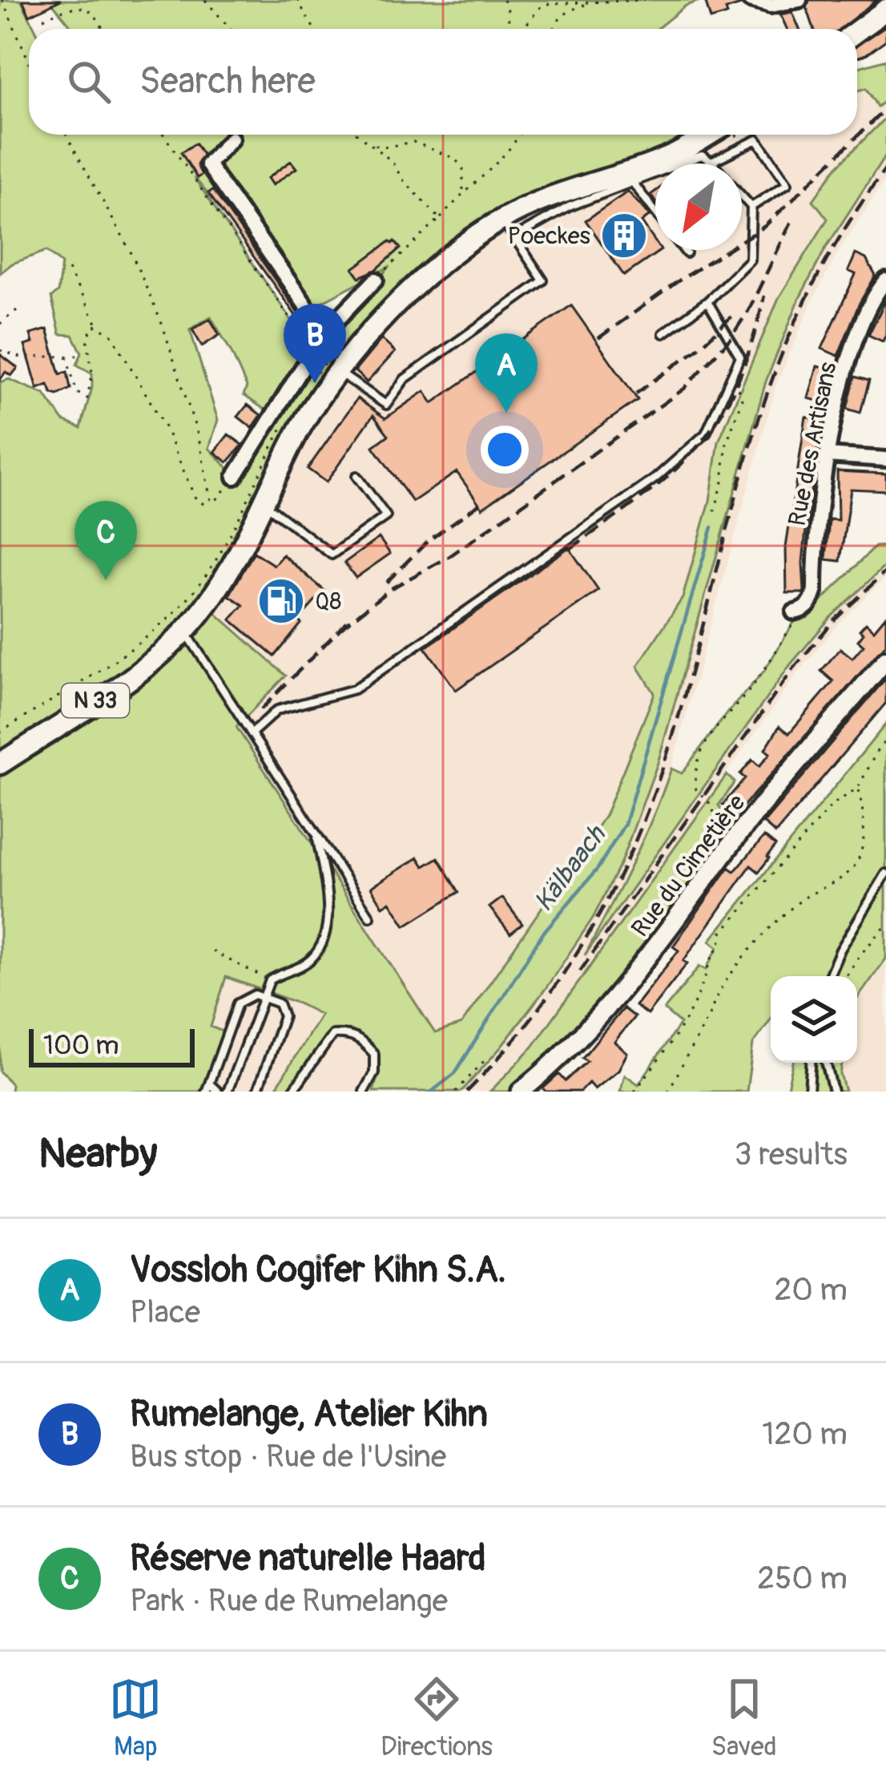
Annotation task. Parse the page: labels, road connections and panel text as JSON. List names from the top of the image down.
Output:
{
  "streets": {
    "main road": ["N 33", "Rue du Cimetière"],
    "street": ["Rue des Artisans"]
  },
  "water": ["Kälbaach"],
  "places": {
    "building": ["Poeckes"],
    "fuel station": ["Q8"]
  },
  "scale_bar": "100 m",
  "north": "bottom left",
  "page": {
    "search": "Search here",
    "pins": ["B", "A", "C"],
    "scale": "100 m",
    "heading": ["Nearby", "3 results"],
    "list": [
      {
        "mark": "A",
        "name": "Vossloh Cogifer Kihn S.A.",
        "note": "Place",
        "value": "20 m"
      },
      {
        "mark": "B",
        "name": "Rumelange, Atelier Kihn",
        "note": "Bus stop · Rue de l'Usine",
        "value": "120 m"
      },
      {
        "mark": "C",
        "name": "Réserve naturelle Haard",
        "note": "Park · Rue de Rumelange",
        "value": "250 m"
      }
    ],
    "nav": ["Map", "Directions", "Saved"]
  }
}
